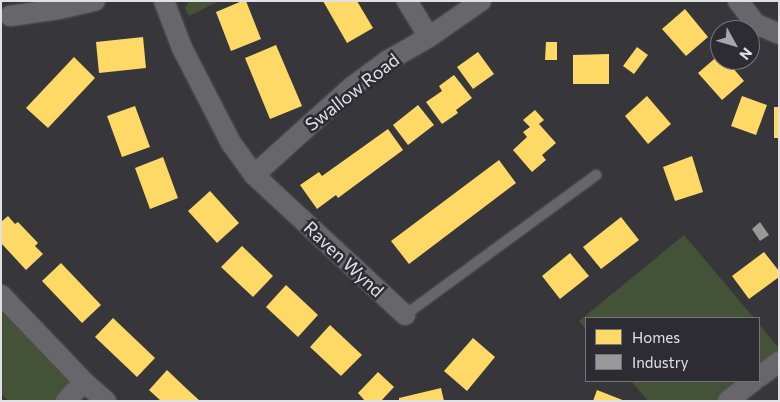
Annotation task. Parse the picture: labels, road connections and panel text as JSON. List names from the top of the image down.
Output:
{
  "streets": {
    "street": ["Swallow Road", "Raven Wynd"]
  },
  "crossings": [
    ["Swallow Road", "Raven Wynd"]
  ],
  "legend": ["Homes", "Industry"],
  "north": "bottom right"
}
